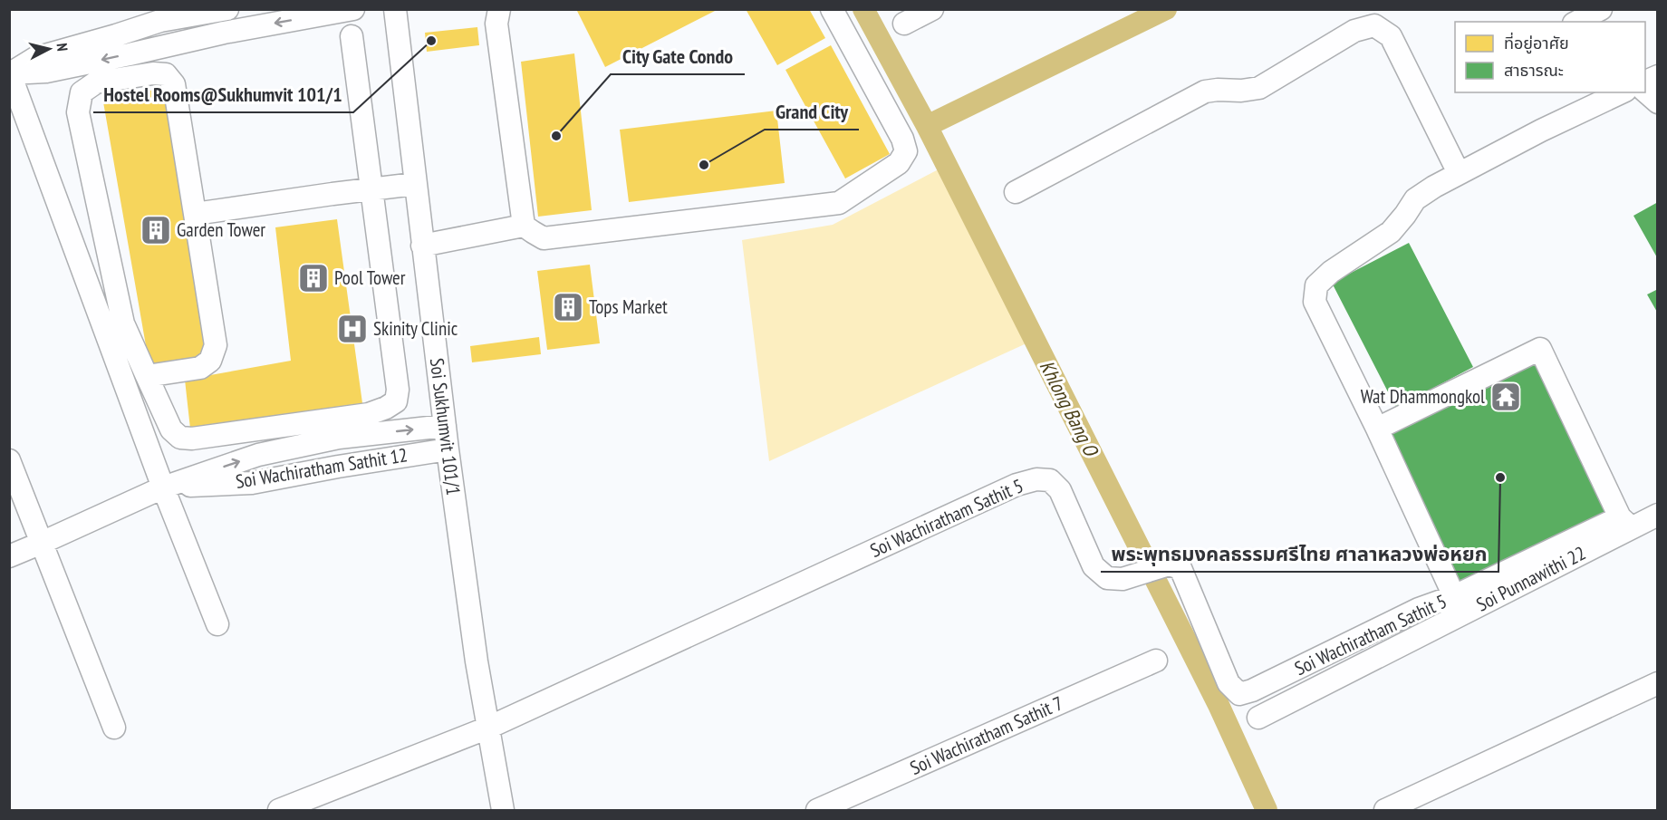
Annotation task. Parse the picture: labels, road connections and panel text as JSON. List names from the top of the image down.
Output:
{
  "streets": {
    "street": [
      "Soi Sukhumvit 101/1",
      "Soi Wachiratham Sathit 12",
      "Soi Wachiratham Sathit 5",
      "Soi Punnawithi 22",
      "Soi Wachiratham Sathit 7"
    ]
  },
  "crossings": [
    ["Soi Sukhumvit 101/1", "Soi Wachiratham Sathit 12"],
    ["Soi Sukhumvit 101/1", "Soi Wachiratham Sathit 5"],
    ["Soi Wachiratham Sathit 5", "Soi Punnawithi 22"]
  ],
  "water": ["Khlong Bang O"],
  "places": {
    "other": [
      "Hostel Rooms@Sukhumvit 101/1",
      "City Gate Condo",
      "Grand City",
      "พระพุทธมงคลธรรมศรีไทย ศาลาหลวงพ่อหยก"
    ],
    "building": ["Garden Tower", "Pool Tower", "Tops Market"],
    "hospital": ["Skinity Clinic"],
    "temple": ["Wat Dhammongkol"]
  },
  "legend": ["ที่อยู่อาศัย", "สาธารณะ"],
  "north": "right"
}
